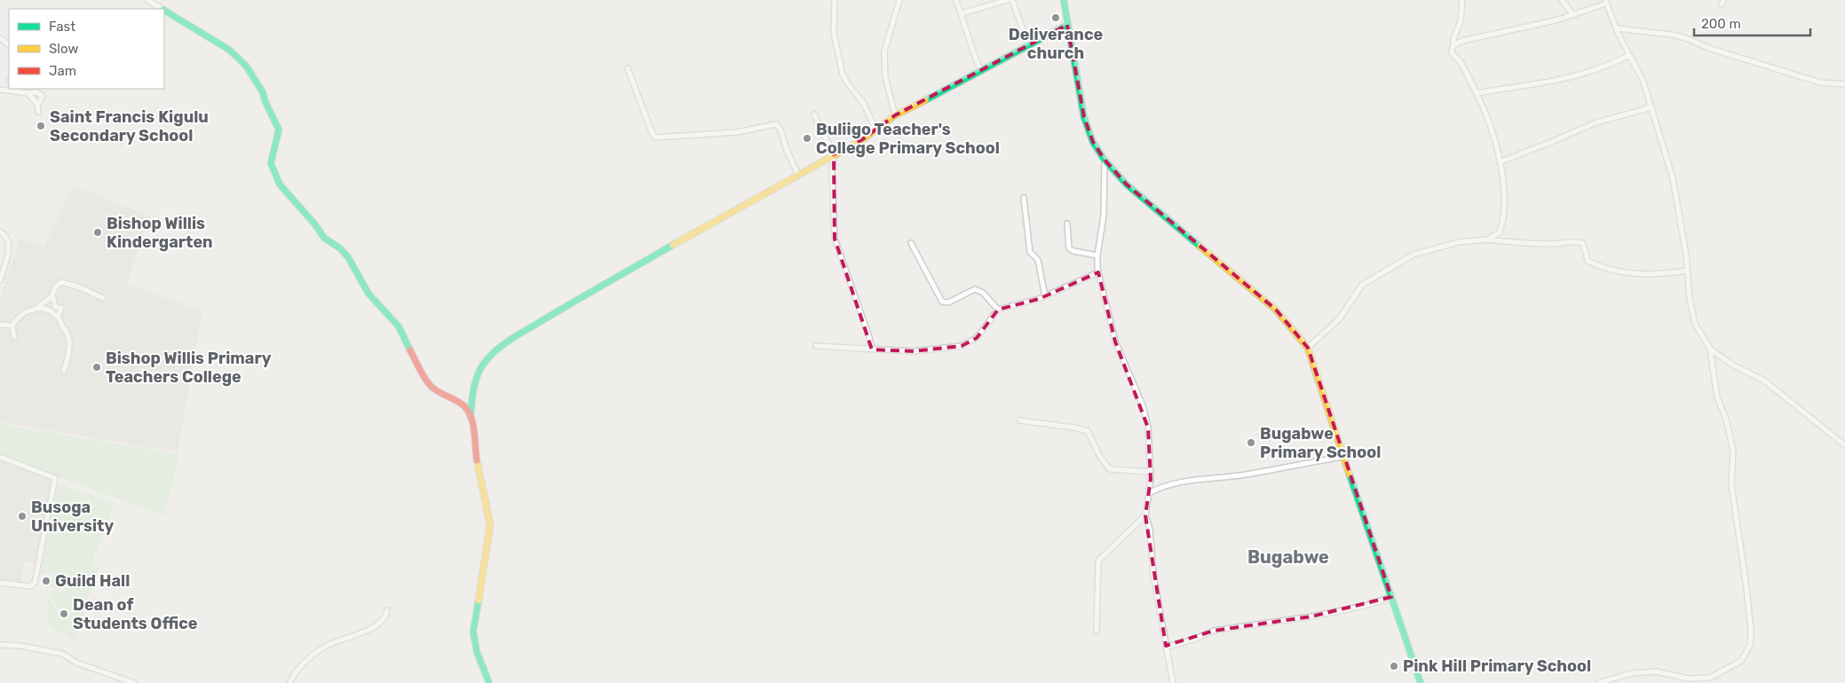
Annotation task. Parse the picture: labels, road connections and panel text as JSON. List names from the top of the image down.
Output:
{
  "districts": ["Bugabwe"],
  "places": [
    "Deliverance church",
    "Saint Francis Kigulu Secondary School",
    "Buliigo Teacher's College Primary School",
    "Bishop Willis Kindergarten",
    "Bishop Willis Primary Teachers College",
    "Bugabwe Primary School",
    "Busoga University",
    "Guild Hall",
    "Dean of Students Office",
    "Pink Hill Primary School"
  ],
  "legend": ["Fast", "Slow", "Jam"],
  "scale_bar": "200 m"
}
